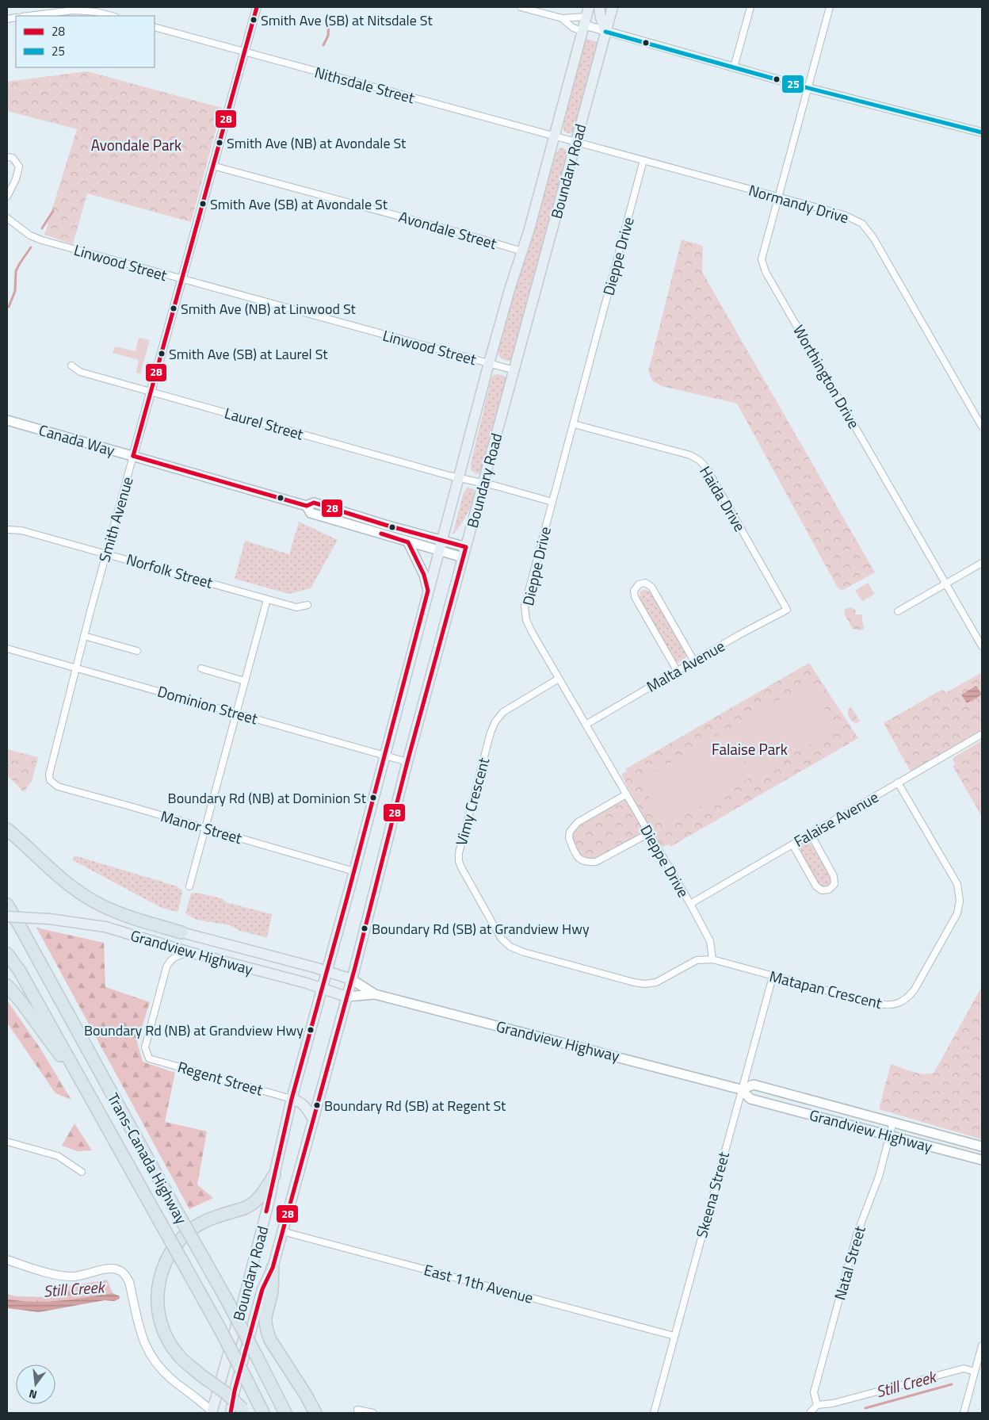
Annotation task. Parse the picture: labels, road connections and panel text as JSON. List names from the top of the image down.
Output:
{
  "streets": {
    "highway": ["Trans-Canada Highway"],
    "main road": ["Boundary Road", "Canada Way", "Grandview Highway"],
    "street": [
      "Nithsdale Street",
      "Normandy Drive",
      "Avondale Street",
      "Dieppe Drive",
      "Linwood Street",
      "Worthington Drive",
      "Laurel Street",
      "Haida Drive",
      "Smith Avenue",
      "Norfolk Street",
      "Malta Avenue",
      "Dominion Street",
      "Vimy Crescent",
      "Falaise Avenue",
      "Manor Street",
      "Matapan Crescent",
      "Regent Street",
      "Skeena Street",
      "Natal Street",
      "East 11th Avenue"
    ]
  },
  "crossings": [
    ["Nithsdale Street", "Boundary Road"],
    ["Nithsdale Street", "Normandy Drive"],
    ["Nithsdale Street", "Smith Avenue"],
    ["Boundary Road", "Normandy Drive"],
    ["Boundary Road", "Avondale Street"],
    ["Boundary Road", "Linwood Street"],
    ["Boundary Road", "Laurel Street"],
    ["Boundary Road", "Canada Way"],
    ["Boundary Road", "Dominion Street"],
    ["Boundary Road", "Manor Street"],
    ["Boundary Road", "Grandview Highway"],
    ["Boundary Road", "Regent Street"],
    ["Boundary Road", "East 11th Avenue"],
    ["Normandy Drive", "Dieppe Drive"],
    ["Normandy Drive", "Worthington Drive"],
    ["Avondale Street", "Smith Avenue"],
    ["Dieppe Drive", "Laurel Street"],
    ["Dieppe Drive", "Haida Drive"],
    ["Dieppe Drive", "Malta Avenue"],
    ["Dieppe Drive", "Vimy Crescent"],
    ["Dieppe Drive", "Falaise Avenue"],
    ["Dieppe Drive", "Matapan Crescent"],
    ["Linwood Street", "Smith Avenue"],
    ["Laurel Street", "Smith Avenue"],
    ["Canada Way", "Smith Avenue"],
    ["Haida Drive", "Malta Avenue"],
    ["Smith Avenue", "Norfolk Street"],
    ["Smith Avenue", "Dominion Street"],
    ["Smith Avenue", "Manor Street"],
    ["Vimy Crescent", "Matapan Crescent"],
    ["Falaise Avenue", "Matapan Crescent"],
    ["Grandview Highway", "Regent Street"],
    ["Grandview Highway", "Skeena Street"],
    ["Grandview Highway", "Natal Street"],
    ["Matapan Crescent", "Skeena Street"],
    ["Skeena Street", "East 11th Avenue"]
  ],
  "water": ["Still Creek"],
  "parks": ["Avondale Park", "Falaise Park"],
  "places": [
    "Smith Ave (SB) at Nitsdale St",
    "Smith Ave (NB) at Avondale St",
    "Smith Ave (SB) at Avondale St",
    "Smith Ave (NB) at Linwood St",
    "Smith Ave (SB) at Laurel St",
    "Boundary Rd (NB) at Dominion St",
    "Boundary Rd (SB) at Grandview Hwy",
    "Boundary Rd (NB) at Grandview Hwy",
    "Boundary Rd (SB) at Regent St"
  ],
  "lines": ["transit line 28", "transit line 25"],
  "legend": ["28", "25"],
  "north": "bottom"
}
